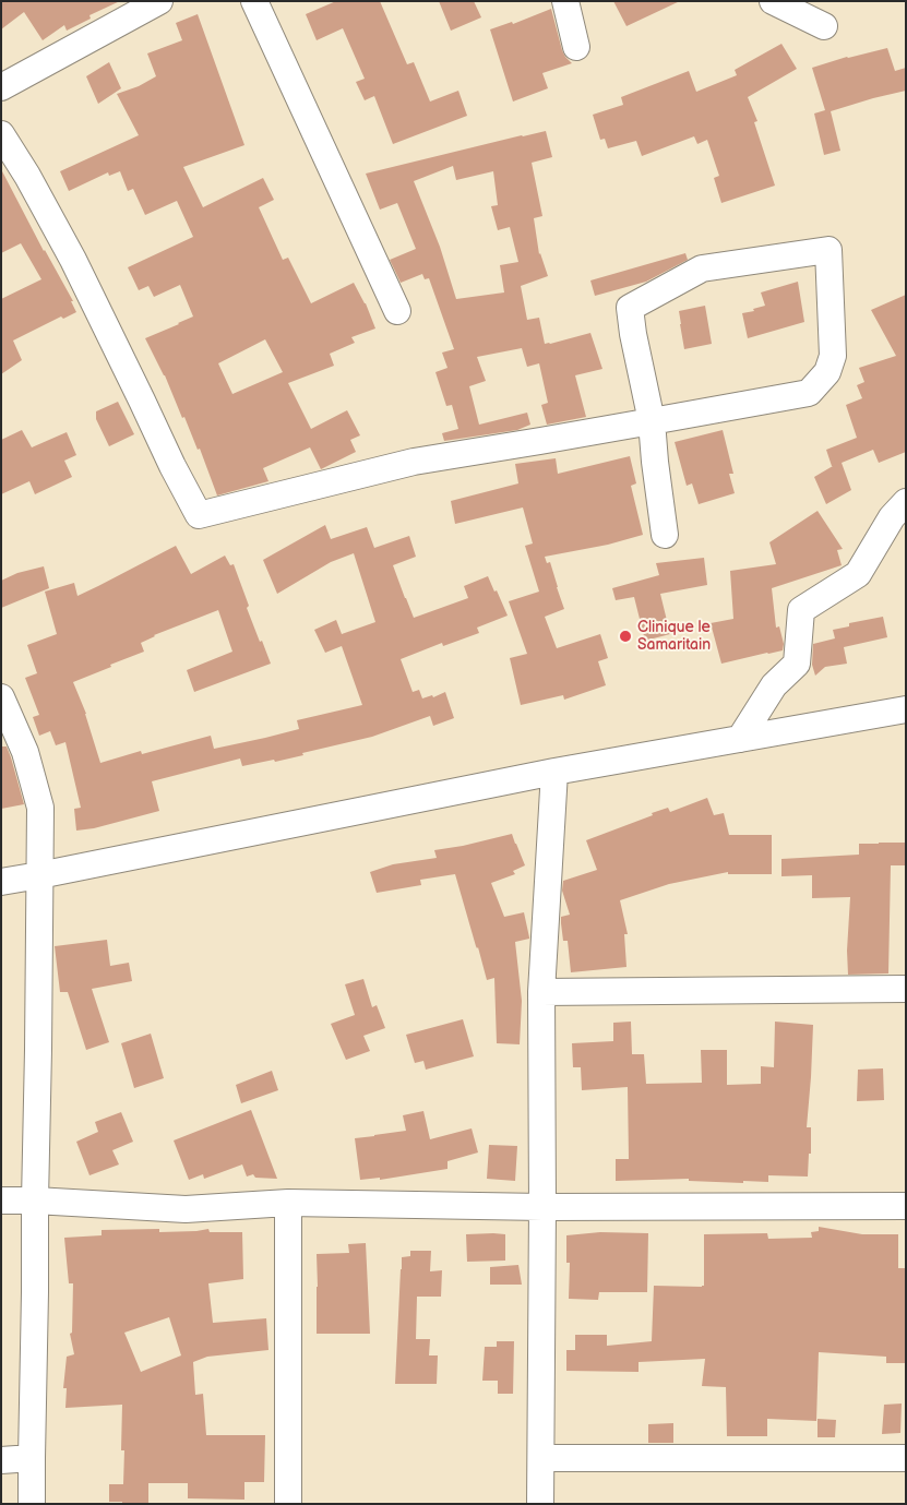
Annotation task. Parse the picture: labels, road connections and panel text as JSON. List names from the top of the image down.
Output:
{
  "places": ["Clinique le Samaritain"]
}
